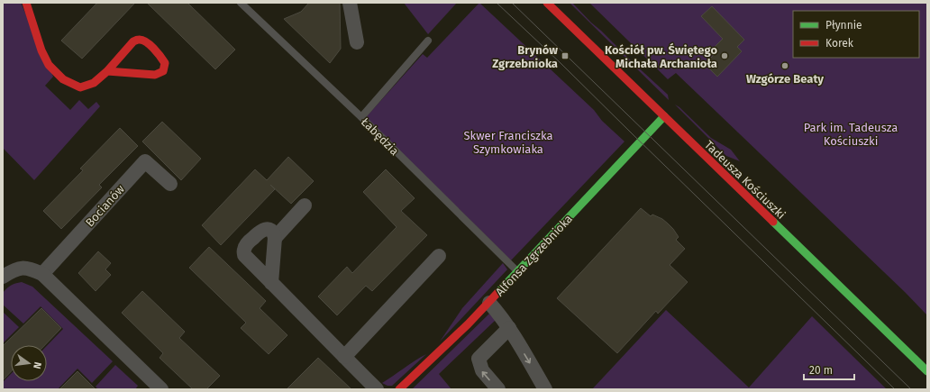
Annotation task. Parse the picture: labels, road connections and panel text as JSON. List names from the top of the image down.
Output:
{
  "streets": {
    "street": ["Tadeusza Kościuszki", "Bocianów", "Alfonsa Zgrzebnioka"],
    "lane": ["Łabędzia"]
  },
  "crossings": [
    ["Łabędzia", "Alfonsa Zgrzebnioka"],
    ["Tadeusza Kościuszki", "Alfonsa Zgrzebnioka"]
  ],
  "parks": ["Park im. Tadeusza Kościuszki", "Skwer Franciszka Szymkowiaka"],
  "places": {
    "transit": ["Brynów Zgrzebnioka"],
    "other": ["Kościół pw. Świętego Michała Archanioła", "Wzgórze Beaty"]
  },
  "legend": ["Płynnie", "Korek"],
  "scale_bar": "20 m",
  "north": "right"
}
